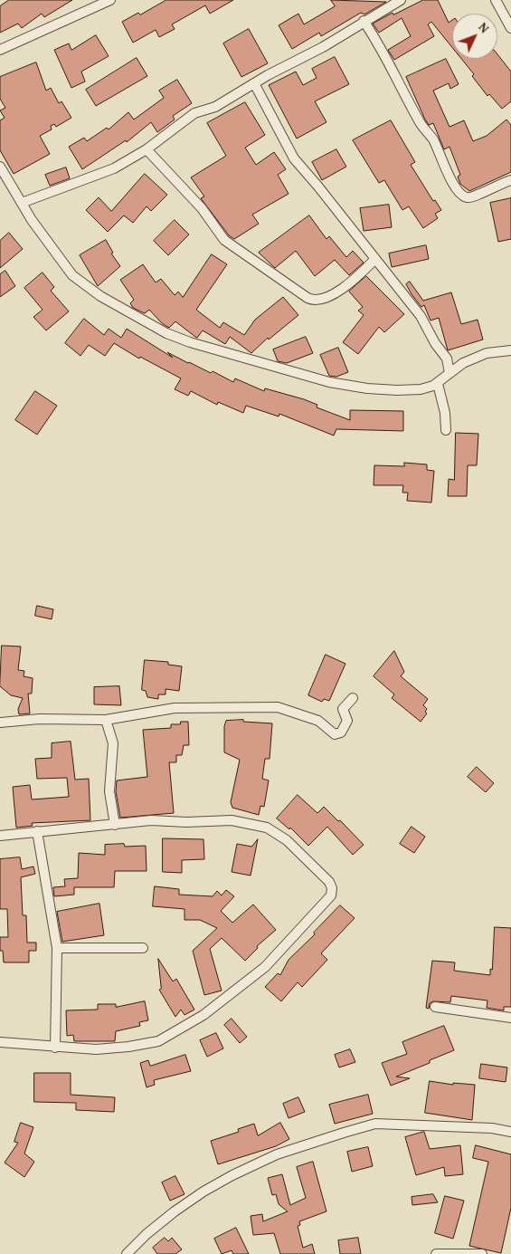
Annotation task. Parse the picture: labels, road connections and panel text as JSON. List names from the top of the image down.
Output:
{
  "north": "top right"
}
